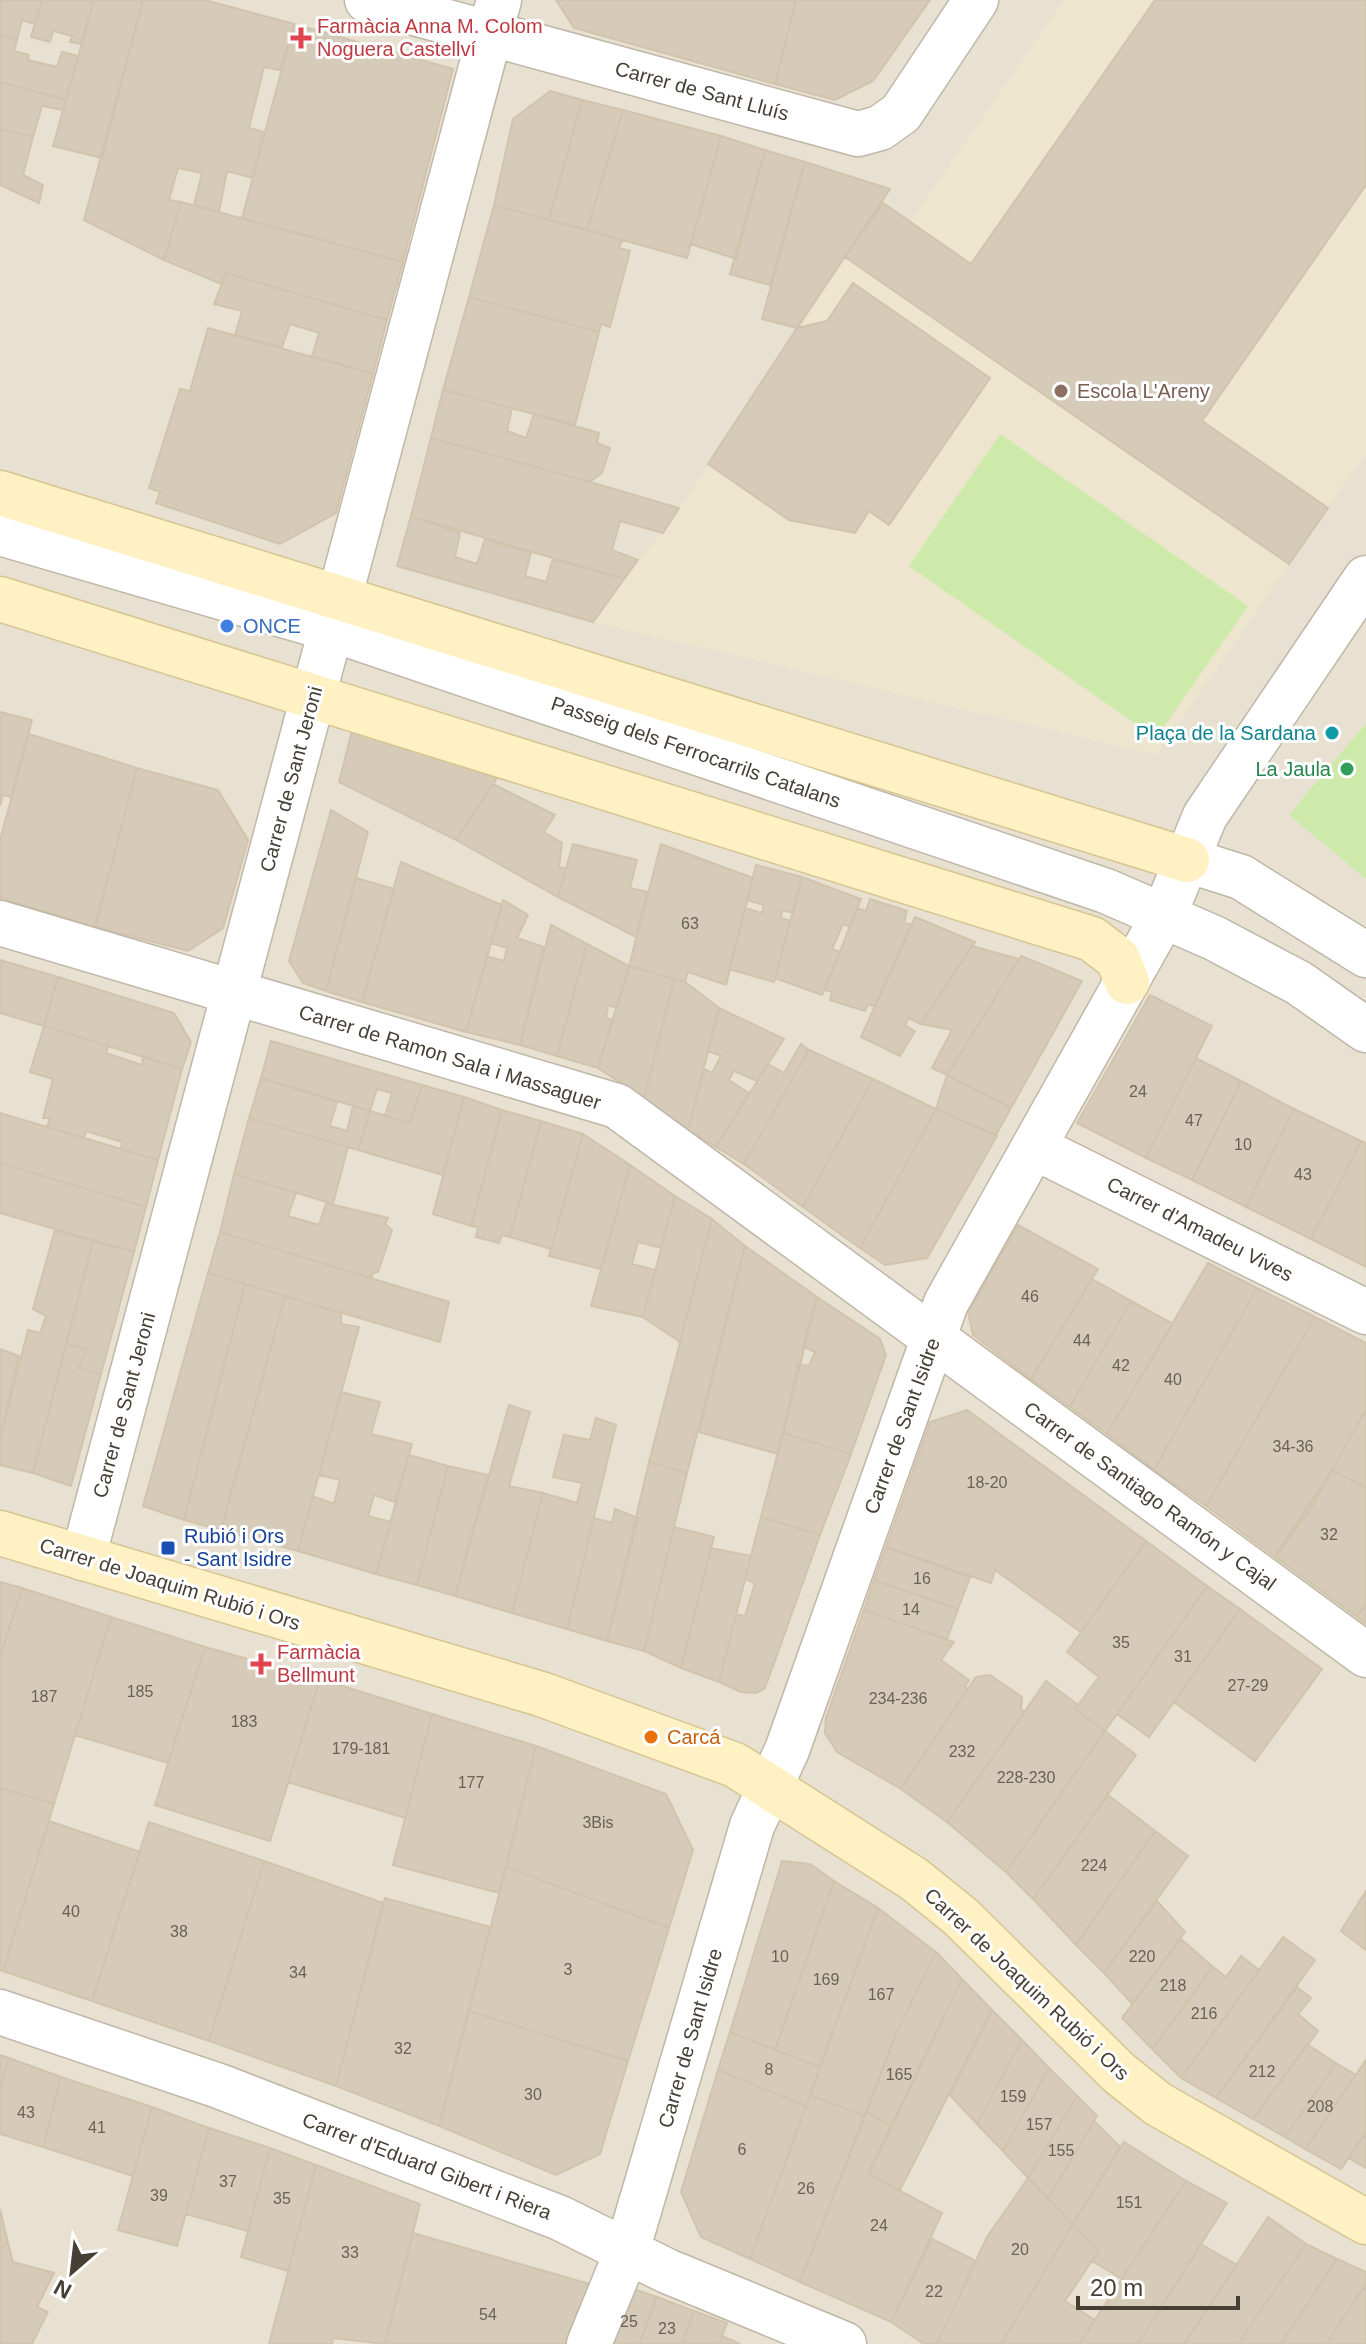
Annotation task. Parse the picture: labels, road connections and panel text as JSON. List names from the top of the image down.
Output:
{
  "streets": {
    "street": [
      "Carrer de Sant Lluís",
      "Passeig dels Ferrocarrils Catalans",
      "Carrer de Sant Jeroni",
      "Carrer de Ramon Sala i Massaguer",
      "Carrer d'Amadeu Vives",
      "Carrer de Sant Isidre",
      "Carrer de Santiago Ramón y Cajal",
      "Carrer de Joaquim Rubió i Ors",
      "Carrer d'Eduard Gibert i Riera"
    ]
  },
  "crossings": [
    ["Carrer de Sant Lluís", "Carrer de Sant Jeroni"],
    ["Passeig dels Ferrocarrils Catalans", "Carrer de Sant Jeroni"],
    ["Passeig dels Ferrocarrils Catalans", "Carrer de Sant Isidre"],
    ["Carrer de Sant Jeroni", "Carrer de Ramon Sala i Massaguer"],
    ["Carrer de Sant Jeroni", "Carrer de Joaquim Rubió i Ors"],
    ["Carrer de Ramon Sala i Massaguer", "Carrer de Sant Isidre"],
    ["Carrer de Ramon Sala i Massaguer", "Carrer de Santiago Ramón y Cajal"],
    ["Carrer d'Amadeu Vives", "Carrer de Sant Isidre"],
    ["Carrer de Sant Isidre", "Carrer de Santiago Ramón y Cajal"],
    ["Carrer de Sant Isidre", "Carrer de Joaquim Rubió i Ors"],
    ["Carrer de Sant Isidre", "Carrer d'Eduard Gibert i Riera"]
  ],
  "places": {
    "health": ["Farmàcia Anna M. Colom Noguera Castellví", "Farmàcia Bellmunt"],
    "other": [
      "Escola L'Areny",
      "ONCE",
      "Plaça de la Sardana",
      "La Jaula",
      "Carcá"
    ],
    "transit": ["Rubió i Ors - Sant Isidre"]
  },
  "house_numbers": [
    "63",
    "24",
    "47",
    "10",
    "43",
    "46",
    "44",
    "42",
    "40",
    "34-36",
    "18-20",
    "32",
    "16",
    "14",
    "35",
    "31",
    "27-29",
    "185",
    "187",
    "234-236",
    "183",
    "179-181",
    "232",
    "228-230",
    "177",
    "3Bis",
    "224",
    "40",
    "38",
    "10",
    "220",
    "3",
    "34",
    "169",
    "218",
    "167",
    "216",
    "32",
    "8",
    "212",
    "165",
    "30",
    "159",
    "208",
    "43",
    "157",
    "41",
    "6",
    "155",
    "37",
    "26",
    "39",
    "35",
    "151",
    "24",
    "20",
    "33",
    "22",
    "54",
    "25",
    "23"
  ],
  "scale_bar": "20 m",
  "north": "bottom left"
}
